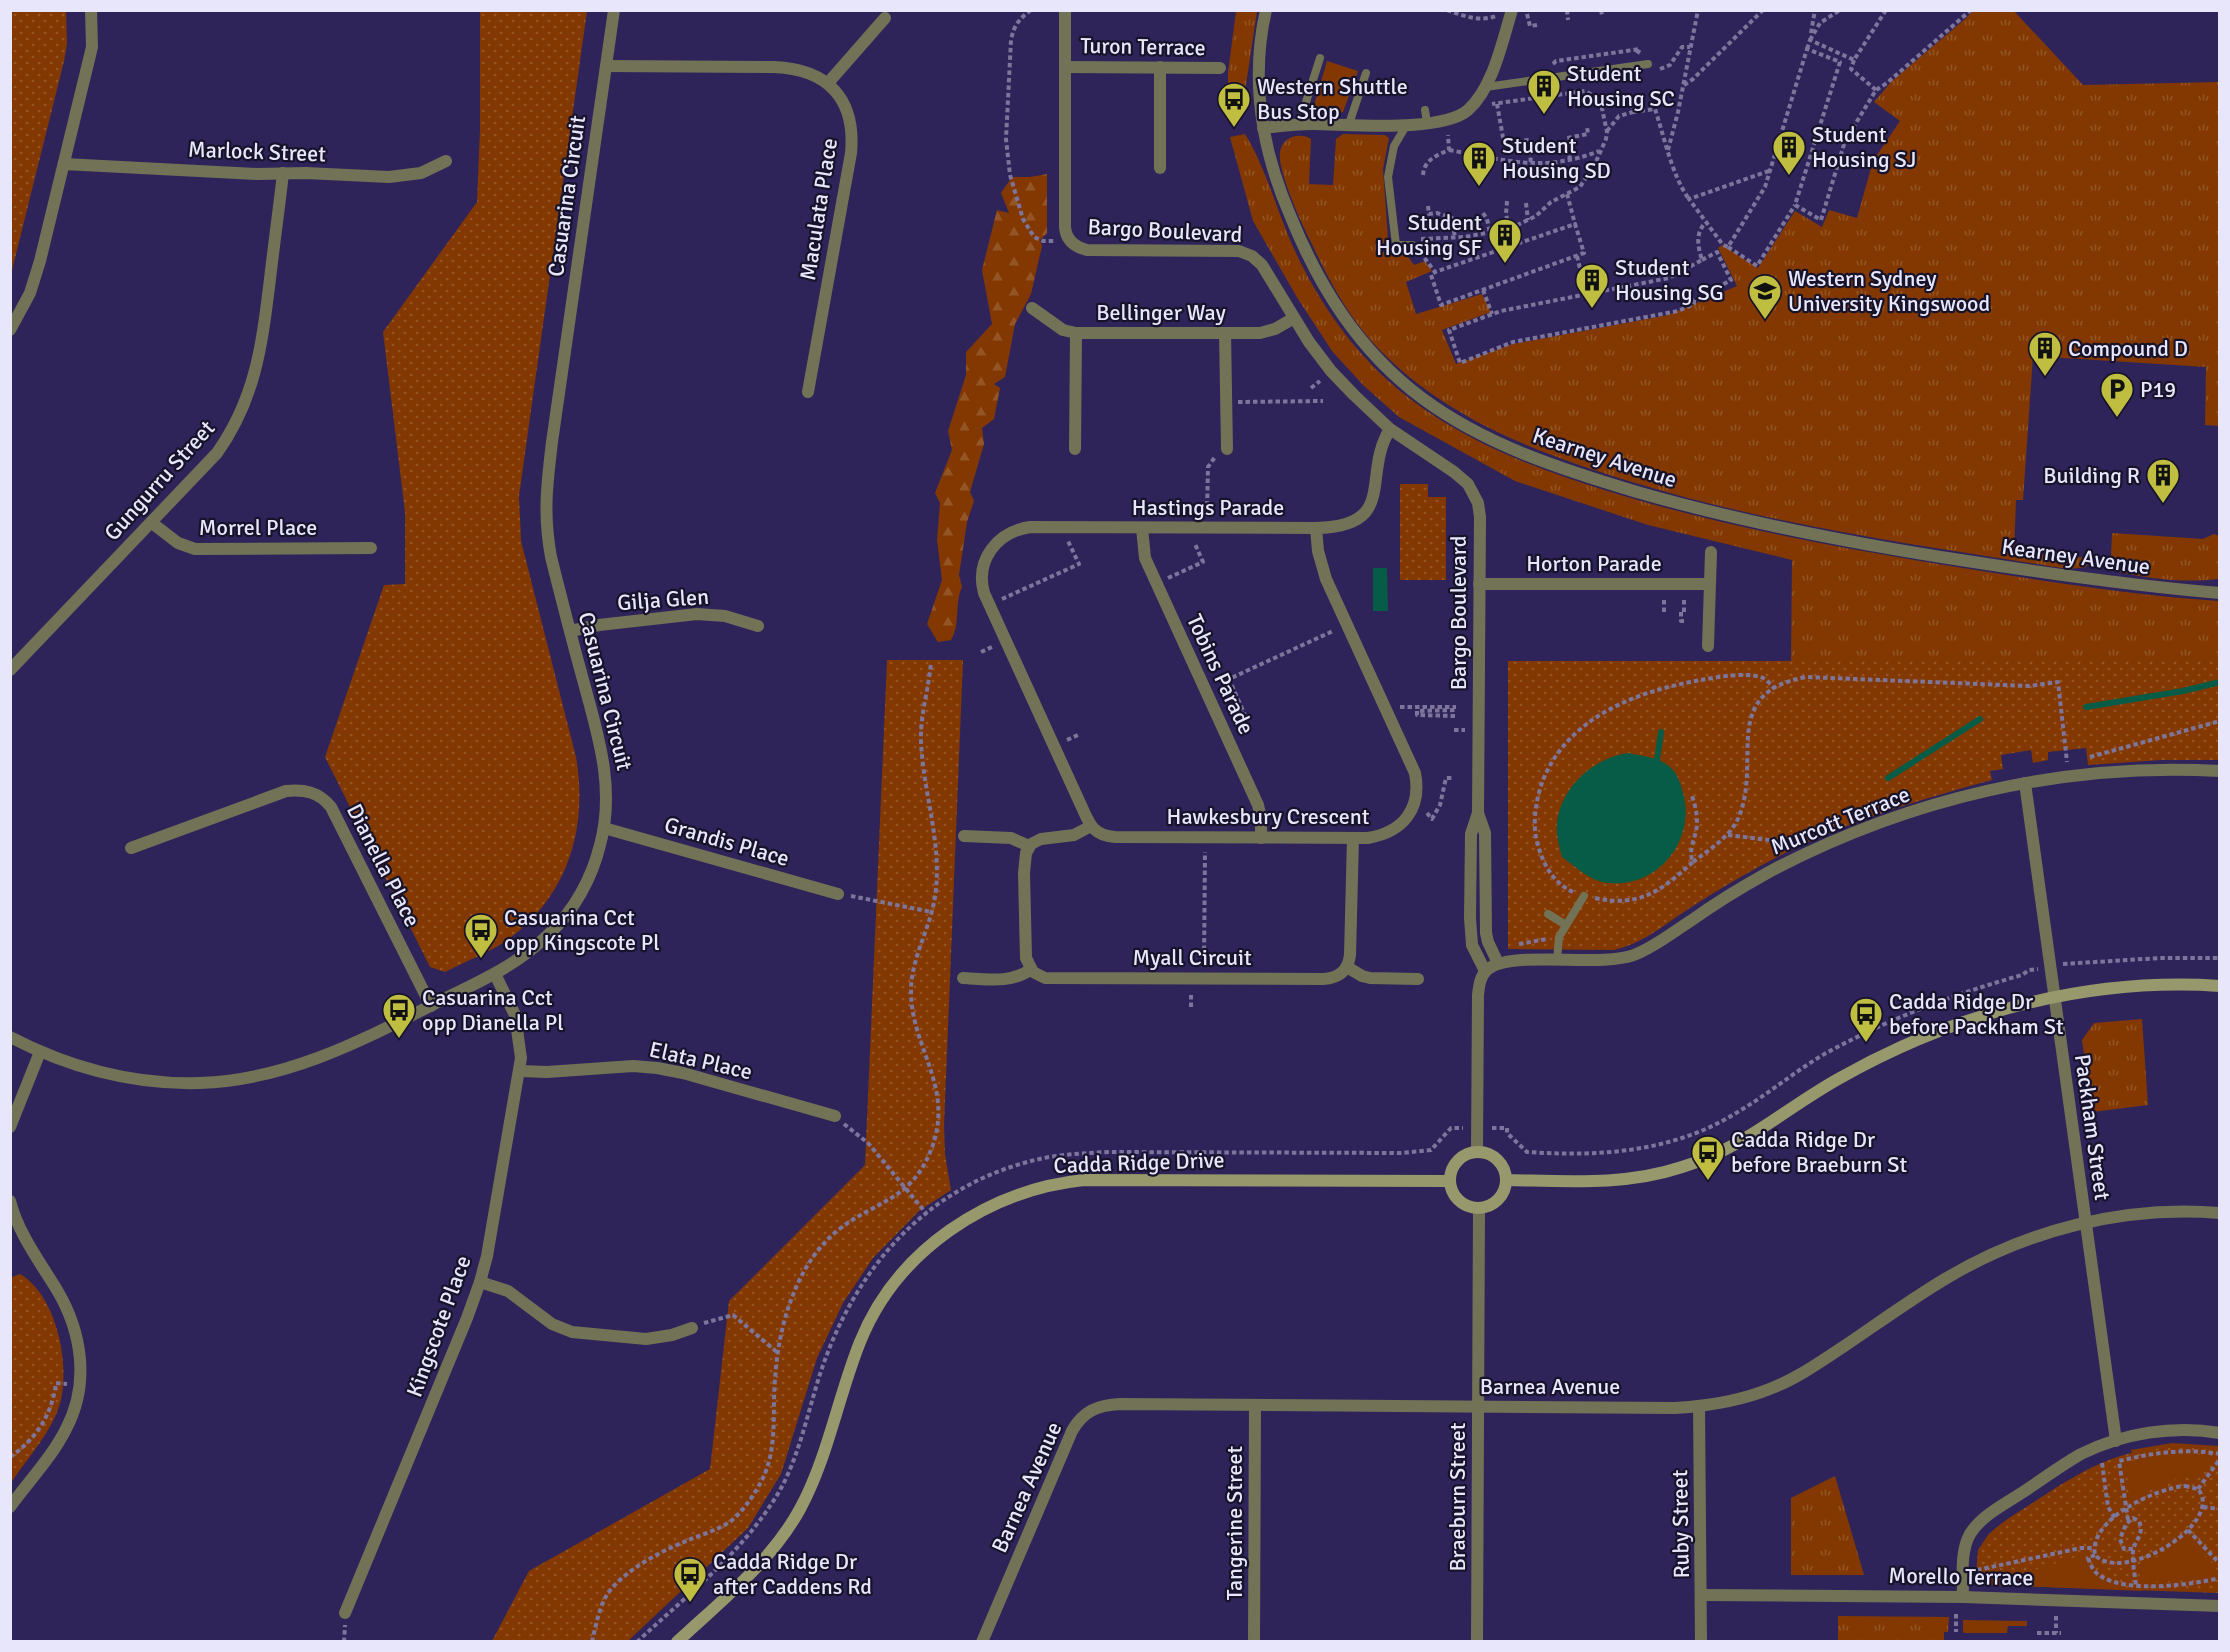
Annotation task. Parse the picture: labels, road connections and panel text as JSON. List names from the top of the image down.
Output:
{
  "streets": {
    "street": [
      "Turon Terrace",
      "Marlock Street",
      "Casuarina Circuit",
      "Maculata Place",
      "Bargo Boulevard",
      "Bellinger Way",
      "Kearney Avenue",
      "Gungurru Street",
      "Hastings Parade",
      "Morrel Place",
      "Horton Parade",
      "Gilja Glen",
      "Tobins Parade",
      "Hawkesbury Crescent",
      "Murcott Terrace",
      "Grandis Place",
      "Dianella Place",
      "Myall Circuit",
      "Elata Place",
      "Packham Street",
      "Cadda Ridge Drive",
      "Kingscote Place",
      "Barnea Avenue",
      "Braeburn Street",
      "Tangerine Street",
      "Ruby Street",
      "Morello Terrace"
    ]
  },
  "crossings": [
    ["Turon Terrace", "Bargo Boulevard"],
    ["Marlock Street", "Gungurru Street"],
    ["Casuarina Circuit", "Gilja Glen"],
    ["Casuarina Circuit", "Grandis Place"],
    ["Casuarina Circuit", "Dianella Place"],
    ["Casuarina Circuit", "Kingscote Place"],
    ["Bargo Boulevard", "Bellinger Way"],
    ["Bargo Boulevard", "Hastings Parade"],
    ["Bargo Boulevard", "Horton Parade"],
    ["Bargo Boulevard", "Murcott Terrace"],
    ["Gungurru Street", "Morrel Place"],
    ["Hastings Parade", "Tobins Parade"],
    ["Hastings Parade", "Hawkesbury Crescent"],
    ["Tobins Parade", "Hawkesbury Crescent"],
    ["Murcott Terrace", "Packham Street"],
    ["Elata Place", "Kingscote Place"],
    ["Packham Street", "Barnea Avenue"],
    ["Cadda Ridge Drive", "Braeburn Street"],
    ["Barnea Avenue", "Braeburn Street"],
    ["Barnea Avenue", "Tangerine Street"],
    ["Barnea Avenue", "Ruby Street"],
    ["Ruby Street", "Morello Terrace"]
  ],
  "places": {
    "building": [
      "Student Housing SC",
      "Student Housing SJ",
      "Student Housing SD",
      "Student Housing SF",
      "Student Housing SG",
      "Compound D",
      "Building R"
    ],
    "bus stop": [
      "Western Shuttle Bus Stop",
      "Casuarina Cct opp Kingscote Pl",
      "Casuarina Cct opp Dianella Pl",
      "Cadda Ridge Dr before Packham St",
      "Cadda Ridge Dr before Braeburn St",
      "Cadda Ridge Dr after Caddens Rd"
    ],
    "school or university": ["Western Sydney University Kingswood"],
    "parking": ["P19"]
  }
}
